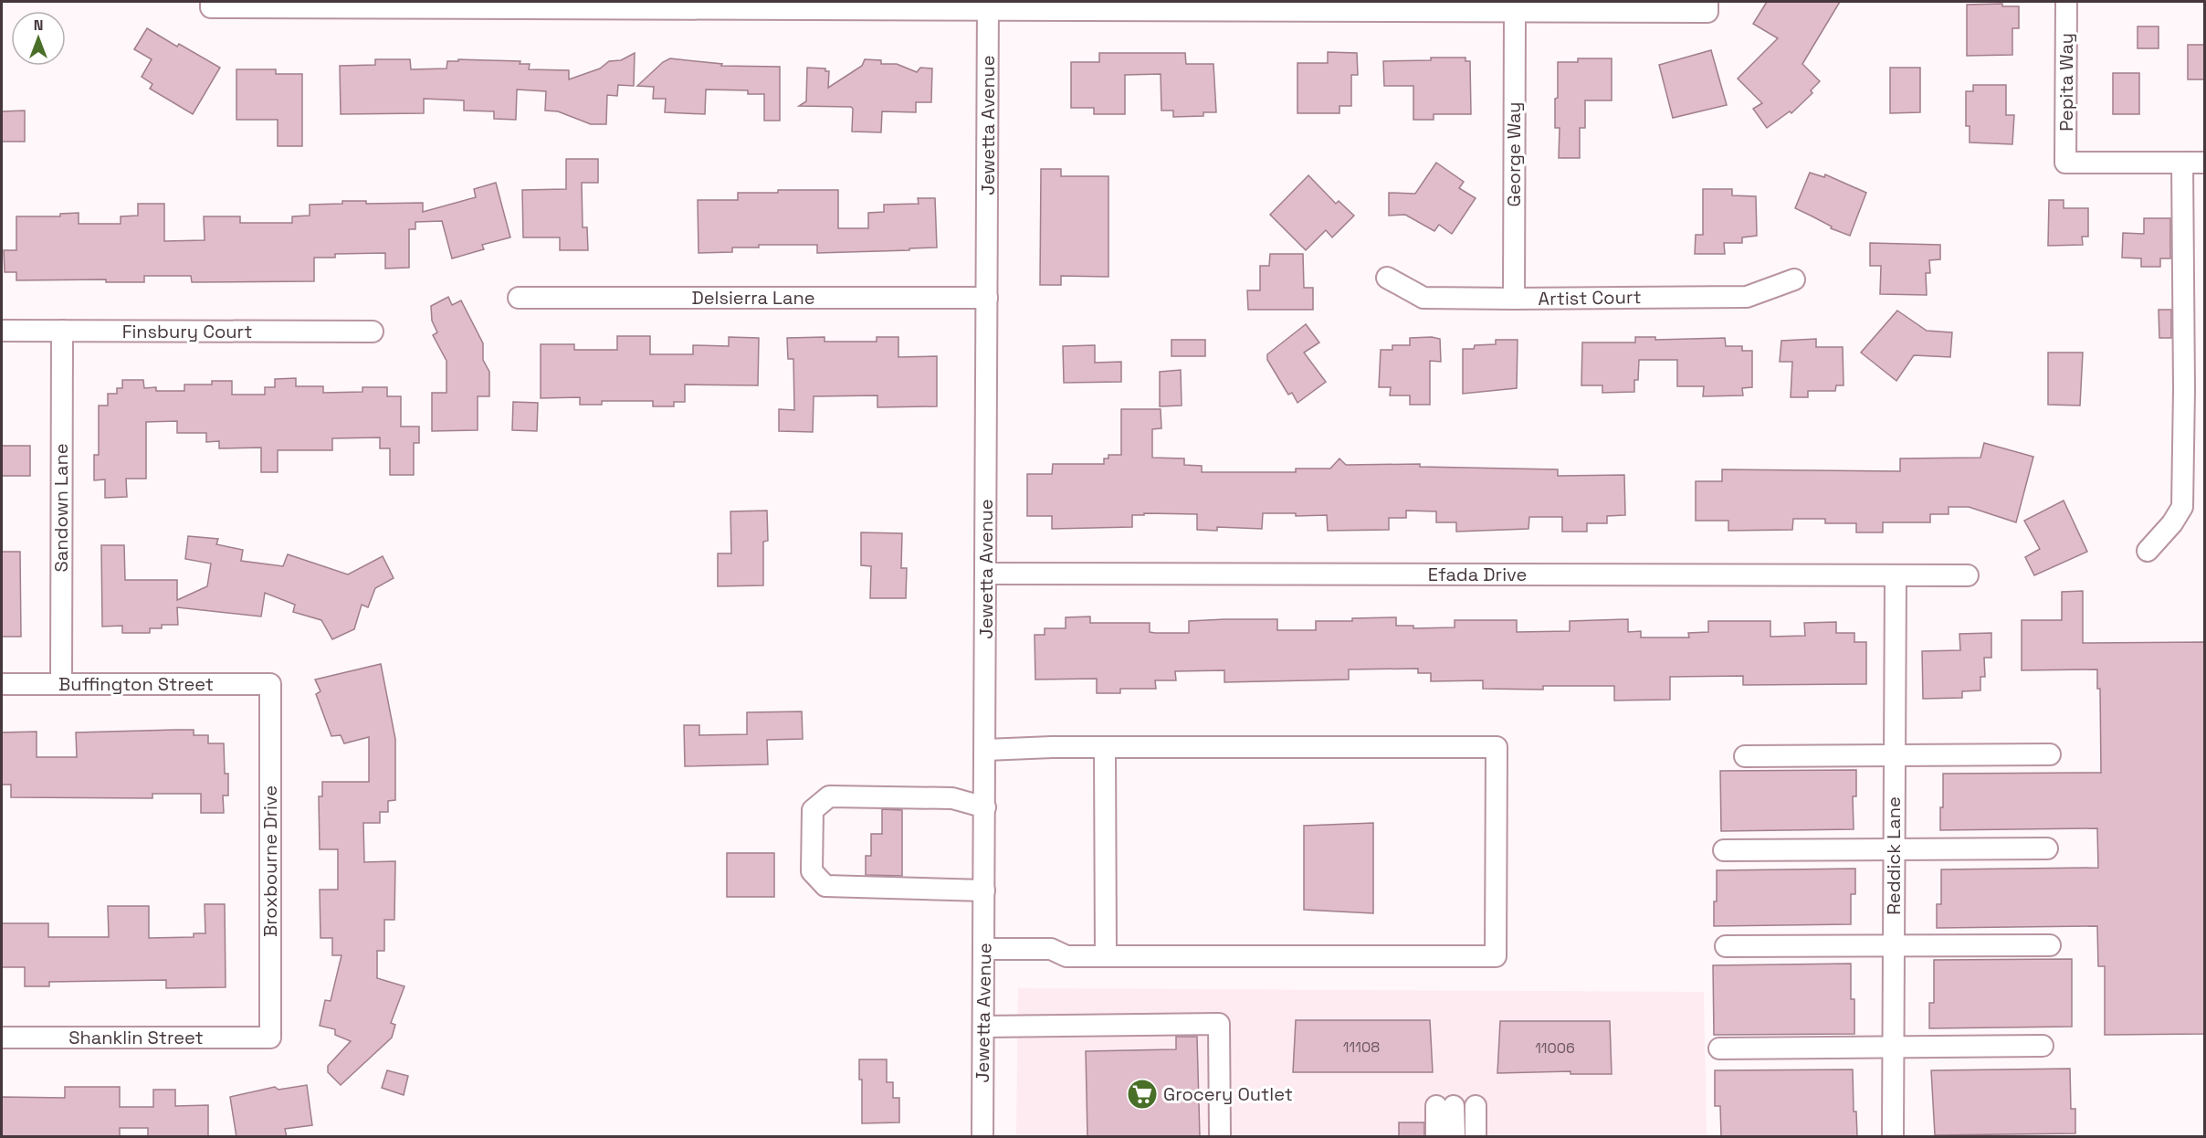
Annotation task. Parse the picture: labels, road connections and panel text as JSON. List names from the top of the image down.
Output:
{
  "streets": {
    "street": [
      "Pepita Way",
      "Jewetta Avenue",
      "George Way",
      "Delsierra Lane",
      "Artist Court",
      "Finsbury Court",
      "Sandown Lane",
      "Efada Drive",
      "Buffington Street",
      "Reddick Lane",
      "Broxbourne Drive",
      "Shanklin Street"
    ]
  },
  "crossings": [
    ["Jewetta Avenue", "Delsierra Lane"],
    ["Jewetta Avenue", "Efada Drive"],
    ["George Way", "Artist Court"],
    ["Finsbury Court", "Sandown Lane"],
    ["Sandown Lane", "Buffington Street"],
    ["Efada Drive", "Reddick Lane"],
    ["Buffington Street", "Broxbourne Drive"],
    ["Broxbourne Drive", "Shanklin Street"]
  ],
  "places": {
    "supermarket": ["Grocery Outlet"]
  },
  "house_numbers": ["11108", "11006"],
  "north": "top"
}
